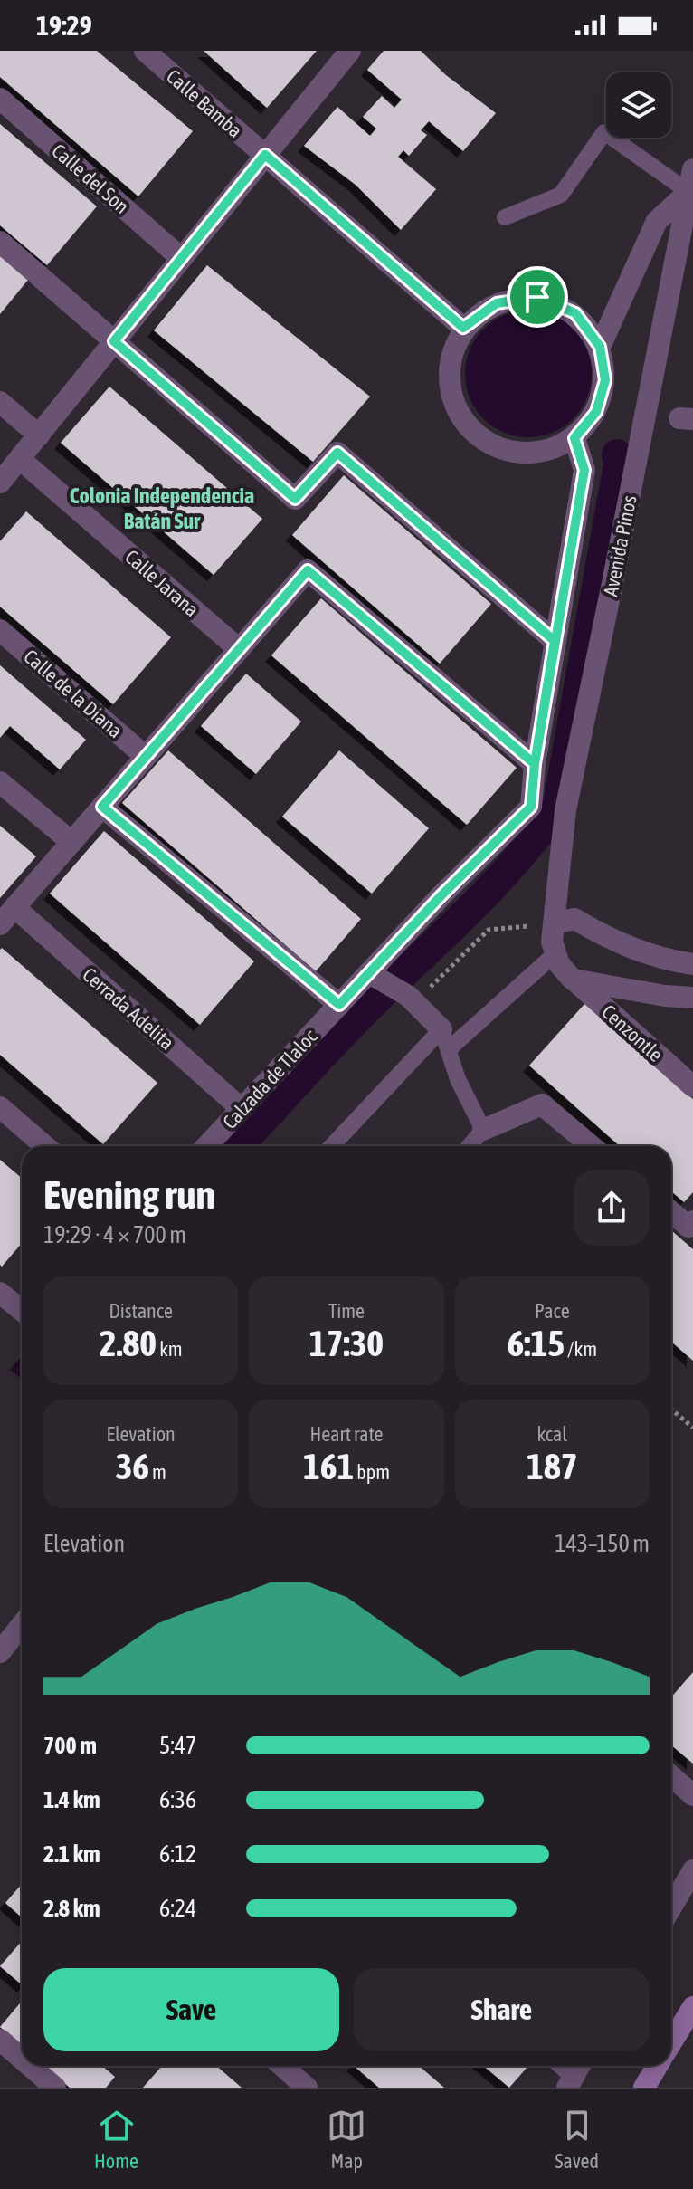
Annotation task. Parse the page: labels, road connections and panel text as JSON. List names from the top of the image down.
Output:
{
  "streets": {
    "street": [
      "Calle Bamba",
      "Calle del Son",
      "Avenida Pinos",
      "Calle Jarana",
      "Calle de la Diana",
      "Cerrada Adelita",
      "Cenzontle",
      "Calzada de Tlaloc"
    ]
  },
  "crossings": [
    ["Calle Bamba", "Calzada de Tlaloc"],
    ["Cerrada Adelita", "Calzada de Tlaloc"]
  ],
  "districts": ["Colonia Independencia Batán Sur"],
  "page": {
    "status": "19:29",
    "heading": ["Evening run", "19:29 · 4 × 700 m"],
    "stats": [
      ["Distance", "2.80 km"],
      ["Time", "17:30"],
      ["Pace", "6:15 /km"],
      ["Elevation", "36 m"],
      ["Heart rate", "161 bpm"],
      ["kcal", "187"]
    ],
    "chart": ["Elevation", "143–150 m"],
    "list": [
      {
        "name": "700 m",
        "note": "5:47"
      },
      {
        "name": "1.4 km",
        "note": "6:36"
      },
      {
        "name": "2.1 km",
        "note": "6:12"
      },
      {
        "name": "2.8 km",
        "note": "6:24"
      }
    ],
    "buttons": ["Save", "Share"],
    "tabs": ["Home", "Map", "Saved"]
  }
}
